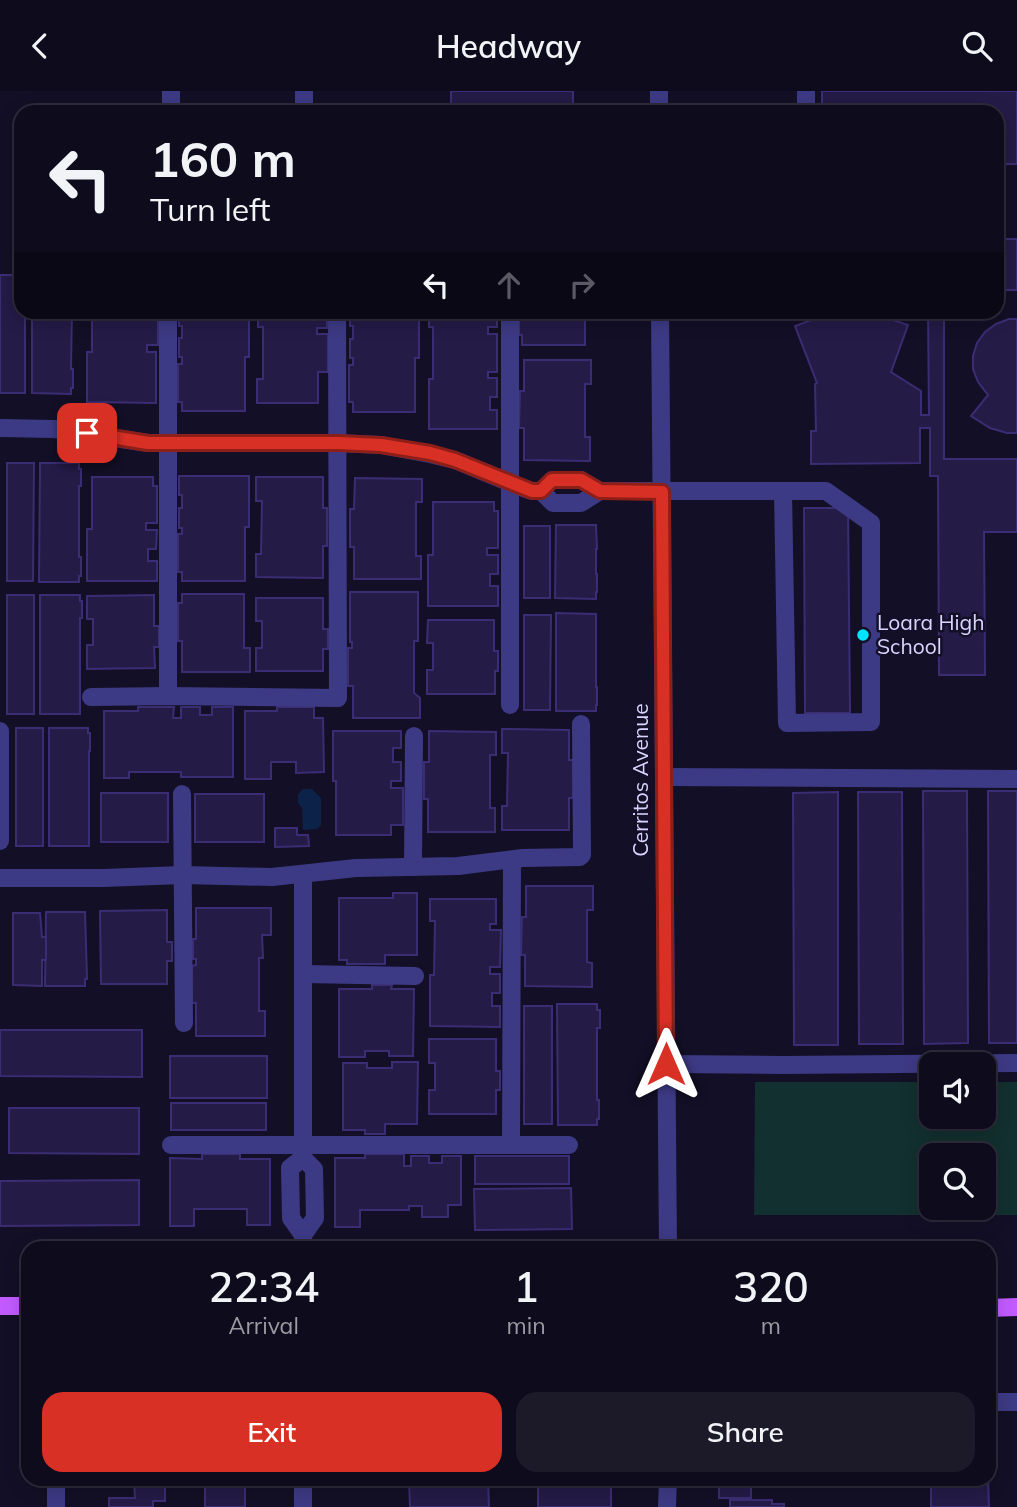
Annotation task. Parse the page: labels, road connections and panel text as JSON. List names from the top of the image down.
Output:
{
  "streets": {
    "street": ["Cerritos Avenue"]
  },
  "places": ["Loara High School"],
  "page": {
    "header": "Headway",
    "turn": ["160 m", "Turn left"],
    "eta": [
      "22:34",
      "Arrival",
      "1",
      "min",
      "320",
      "m"
    ],
    "buttons": ["Exit", "Share"]
  }
}
